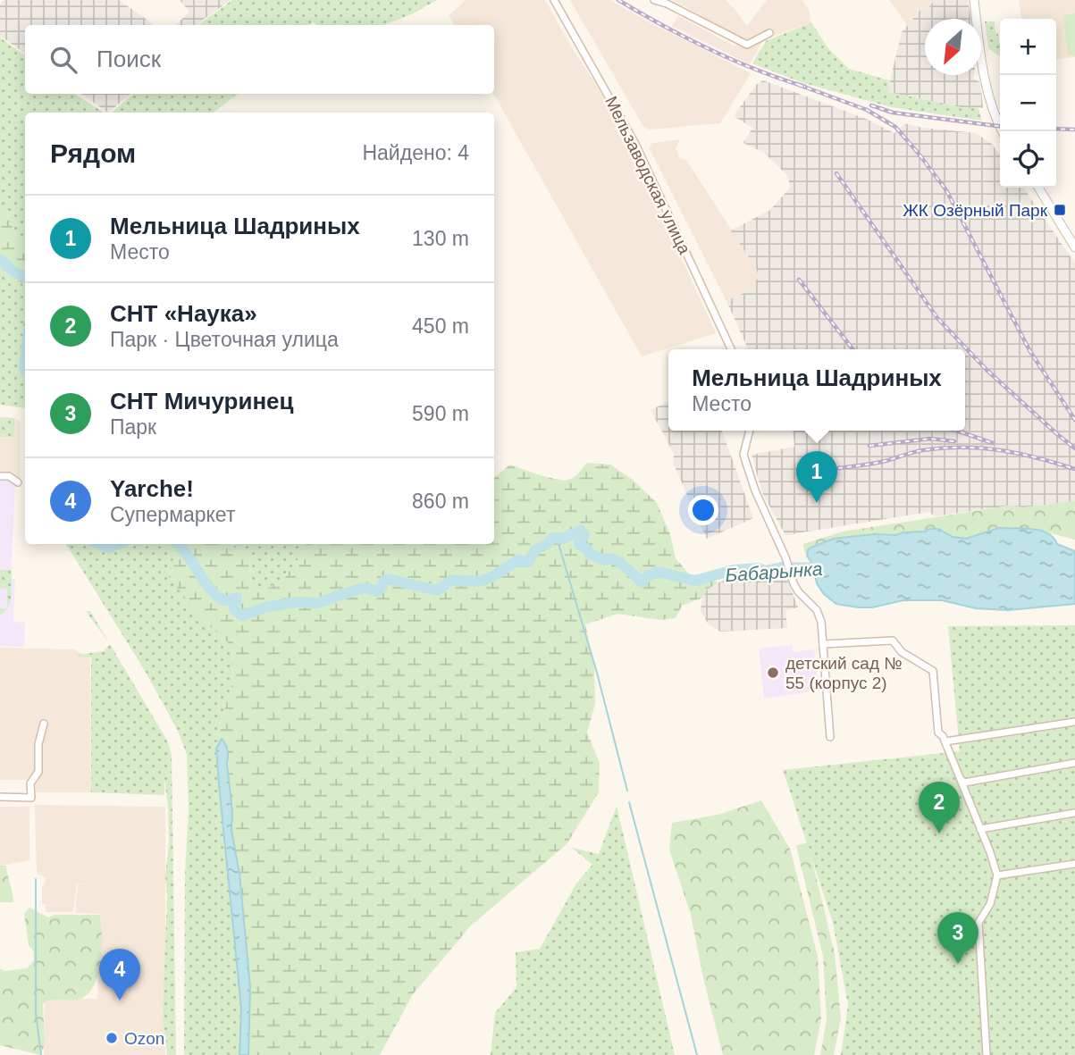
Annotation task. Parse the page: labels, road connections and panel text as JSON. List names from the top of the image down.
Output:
{
  "streets": {
    "street": ["Мельзаводская улица"]
  },
  "water": ["Бабарынка"],
  "places": {
    "transit": ["ЖК Озёрный Парк"],
    "other": ["детский сад № 55 (корпус 2)", "Ozon"]
  },
  "north": "bottom left",
  "page": {
    "map_buttons": ["+", "−"],
    "search": "Поиск",
    "heading": ["Рядом", "Найдено: 4"],
    "list": [
      {
        "mark": "1",
        "name": "Мельница Шадриных",
        "note": "Место",
        "value": "130 m"
      },
      {
        "mark": "2",
        "name": "СНТ «Наука»",
        "note": "Парк · Цветочная улица",
        "value": "450 m"
      },
      {
        "mark": "3",
        "name": "СНТ Мичуринец",
        "note": "Парк",
        "value": "590 m"
      },
      {
        "mark": "4",
        "name": "Yarche!",
        "note": "Супермаркет",
        "value": "860 m"
      }
    ],
    "popup": ["Мельница Шадриных", "Место"],
    "pins": [
      "1",
      "2",
      "3",
      "4"
    ]
  }
}
